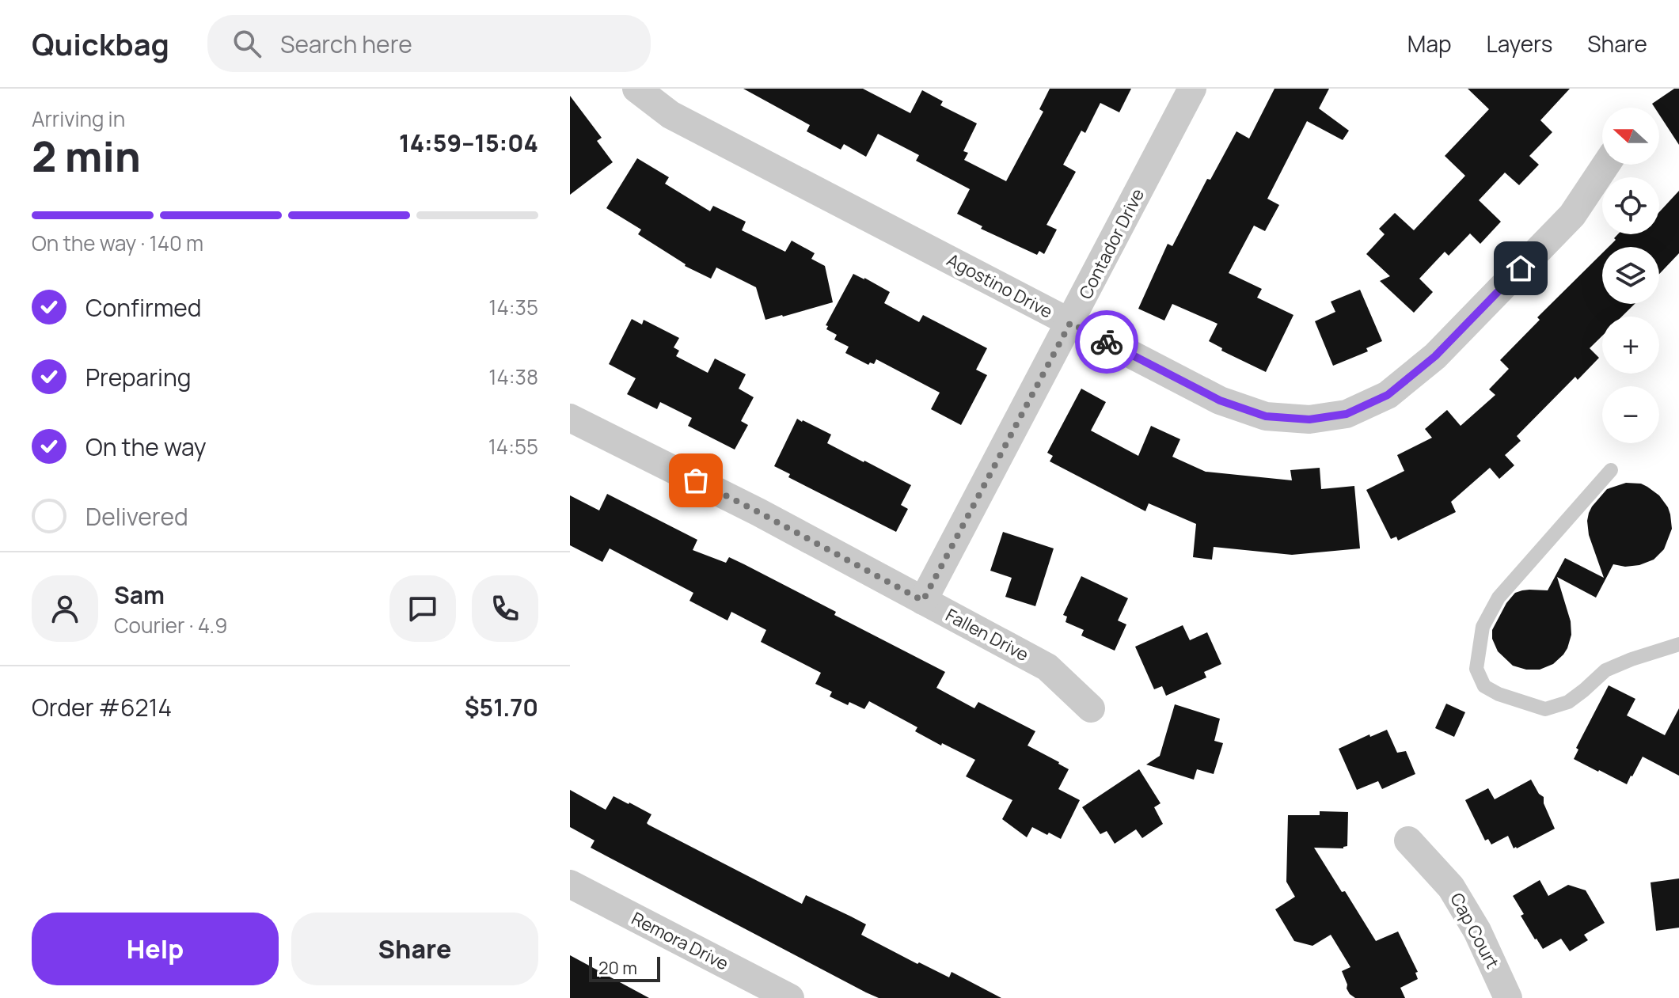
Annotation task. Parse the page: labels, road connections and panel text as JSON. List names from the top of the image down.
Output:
{
  "streets": {
    "street": [
      "Contador Drive",
      "Agostino Drive",
      "Fallen Drive",
      "Cap Court",
      "Remora Drive"
    ]
  },
  "crossings": [
    ["Contador Drive", "Agostino Drive"],
    ["Contador Drive", "Fallen Drive"]
  ],
  "scale_bar": "20 m",
  "north": "left",
  "page": {
    "header": "Quickbag",
    "search": "Search here",
    "nav": ["Map", "Layers", "Share"],
    "heading": ["2 min", "Arriving in", "14:59–15:04"],
    "panel": [
      "Sam",
      "Courier · 4.9",
      "Order #6214",
      "$51.70"
    ],
    "map_buttons": ["+", "−"],
    "bar": "On the way · 140 m",
    "list": [
      ["Confirmed", "14:35"],
      ["Preparing", "14:38"],
      ["On the way", "14:55"],
      "Delivered"
    ],
    "buttons": ["Help", "Share"],
    "scale": "20 m"
  }
}
